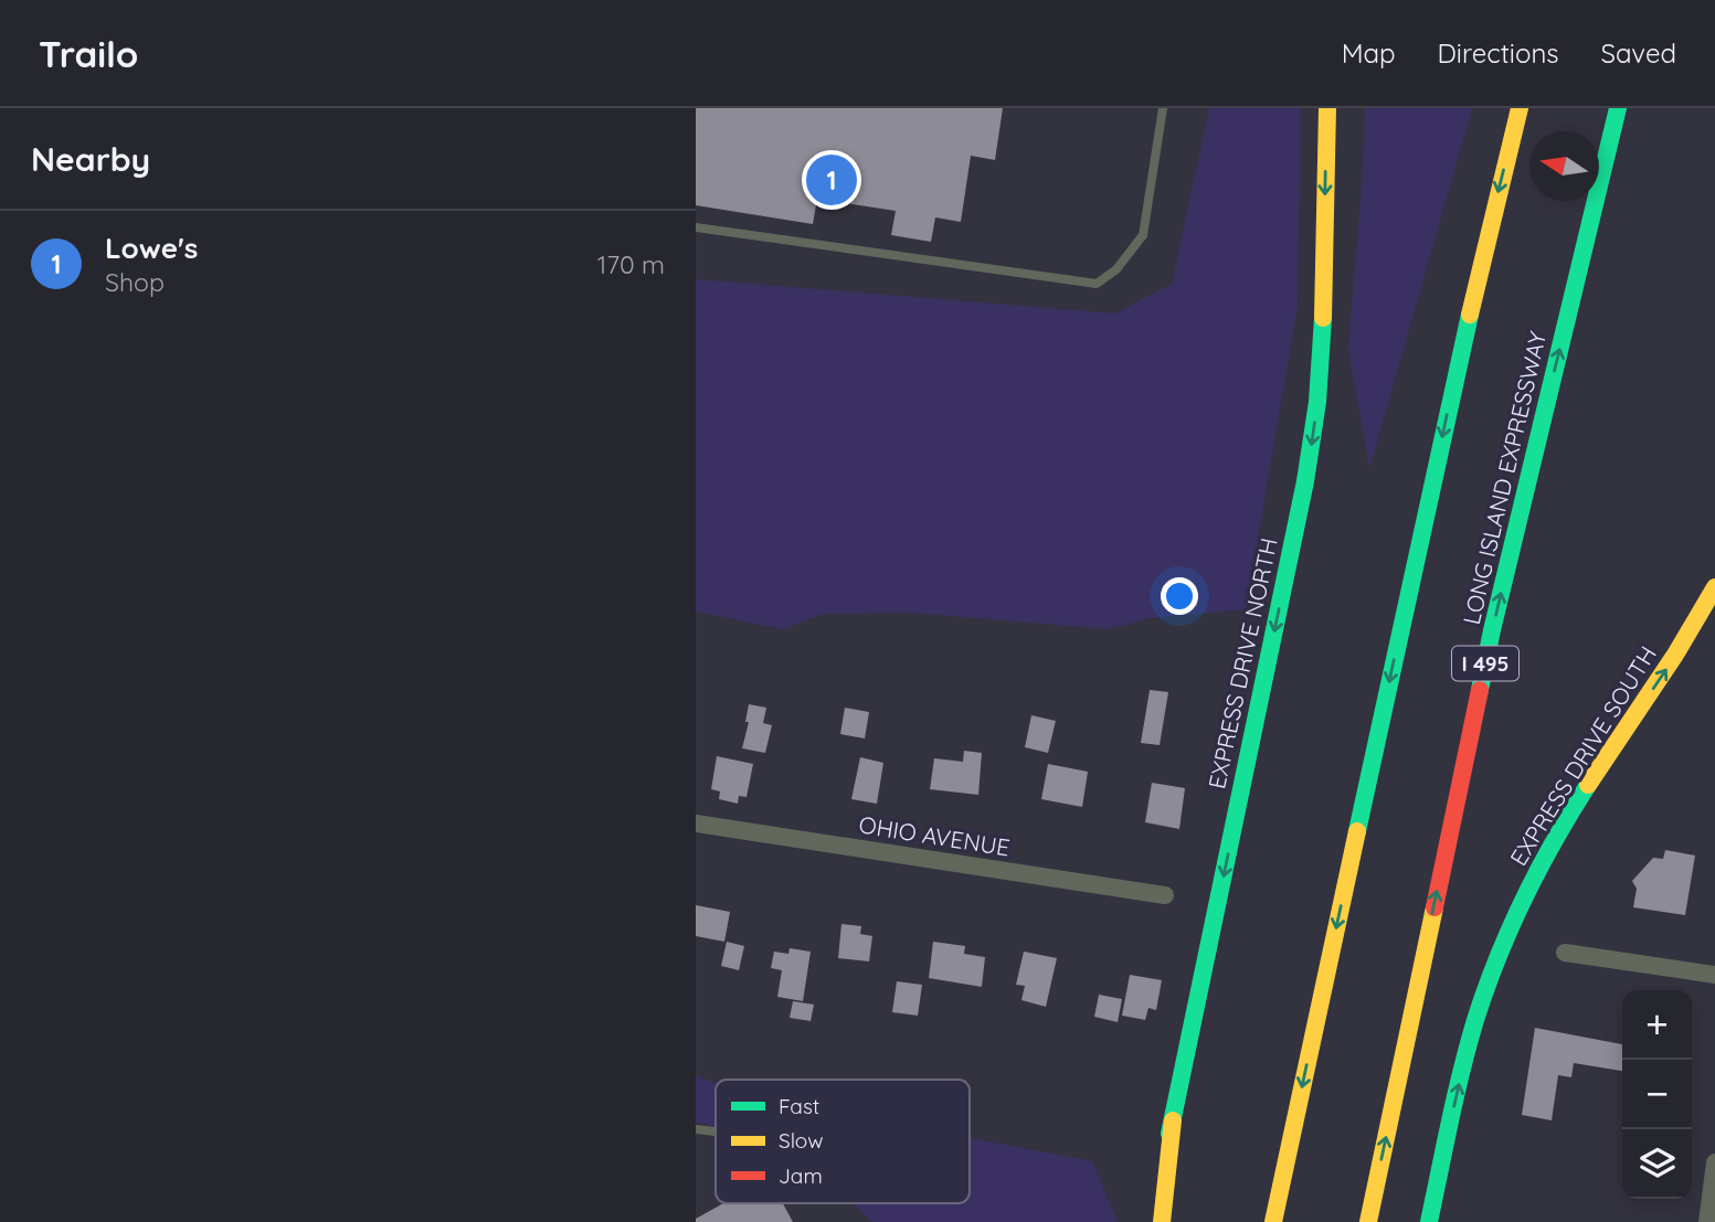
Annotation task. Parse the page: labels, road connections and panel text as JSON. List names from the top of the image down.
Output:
{
  "streets": {
    "main road": [
      "LONG ISLAND EXPRESSWAY",
      "EXPRESS DRIVE NORTH",
      "I 495",
      "EXPRESS DRIVE SOUTH"
    ],
    "street": ["OHIO AVENUE"]
  },
  "legend": ["Fast", "Slow", "Jam"],
  "north": "left",
  "page": {
    "header": "Trailo",
    "nav": ["Map", "Directions", "Saved"],
    "heading": "Nearby",
    "pins": "1",
    "list": [
      {
        "mark": "1",
        "name": "Lowe's",
        "note": "Shop",
        "value": "170 m"
      }
    ],
    "map_buttons": ["+", "−"]
  }
}
